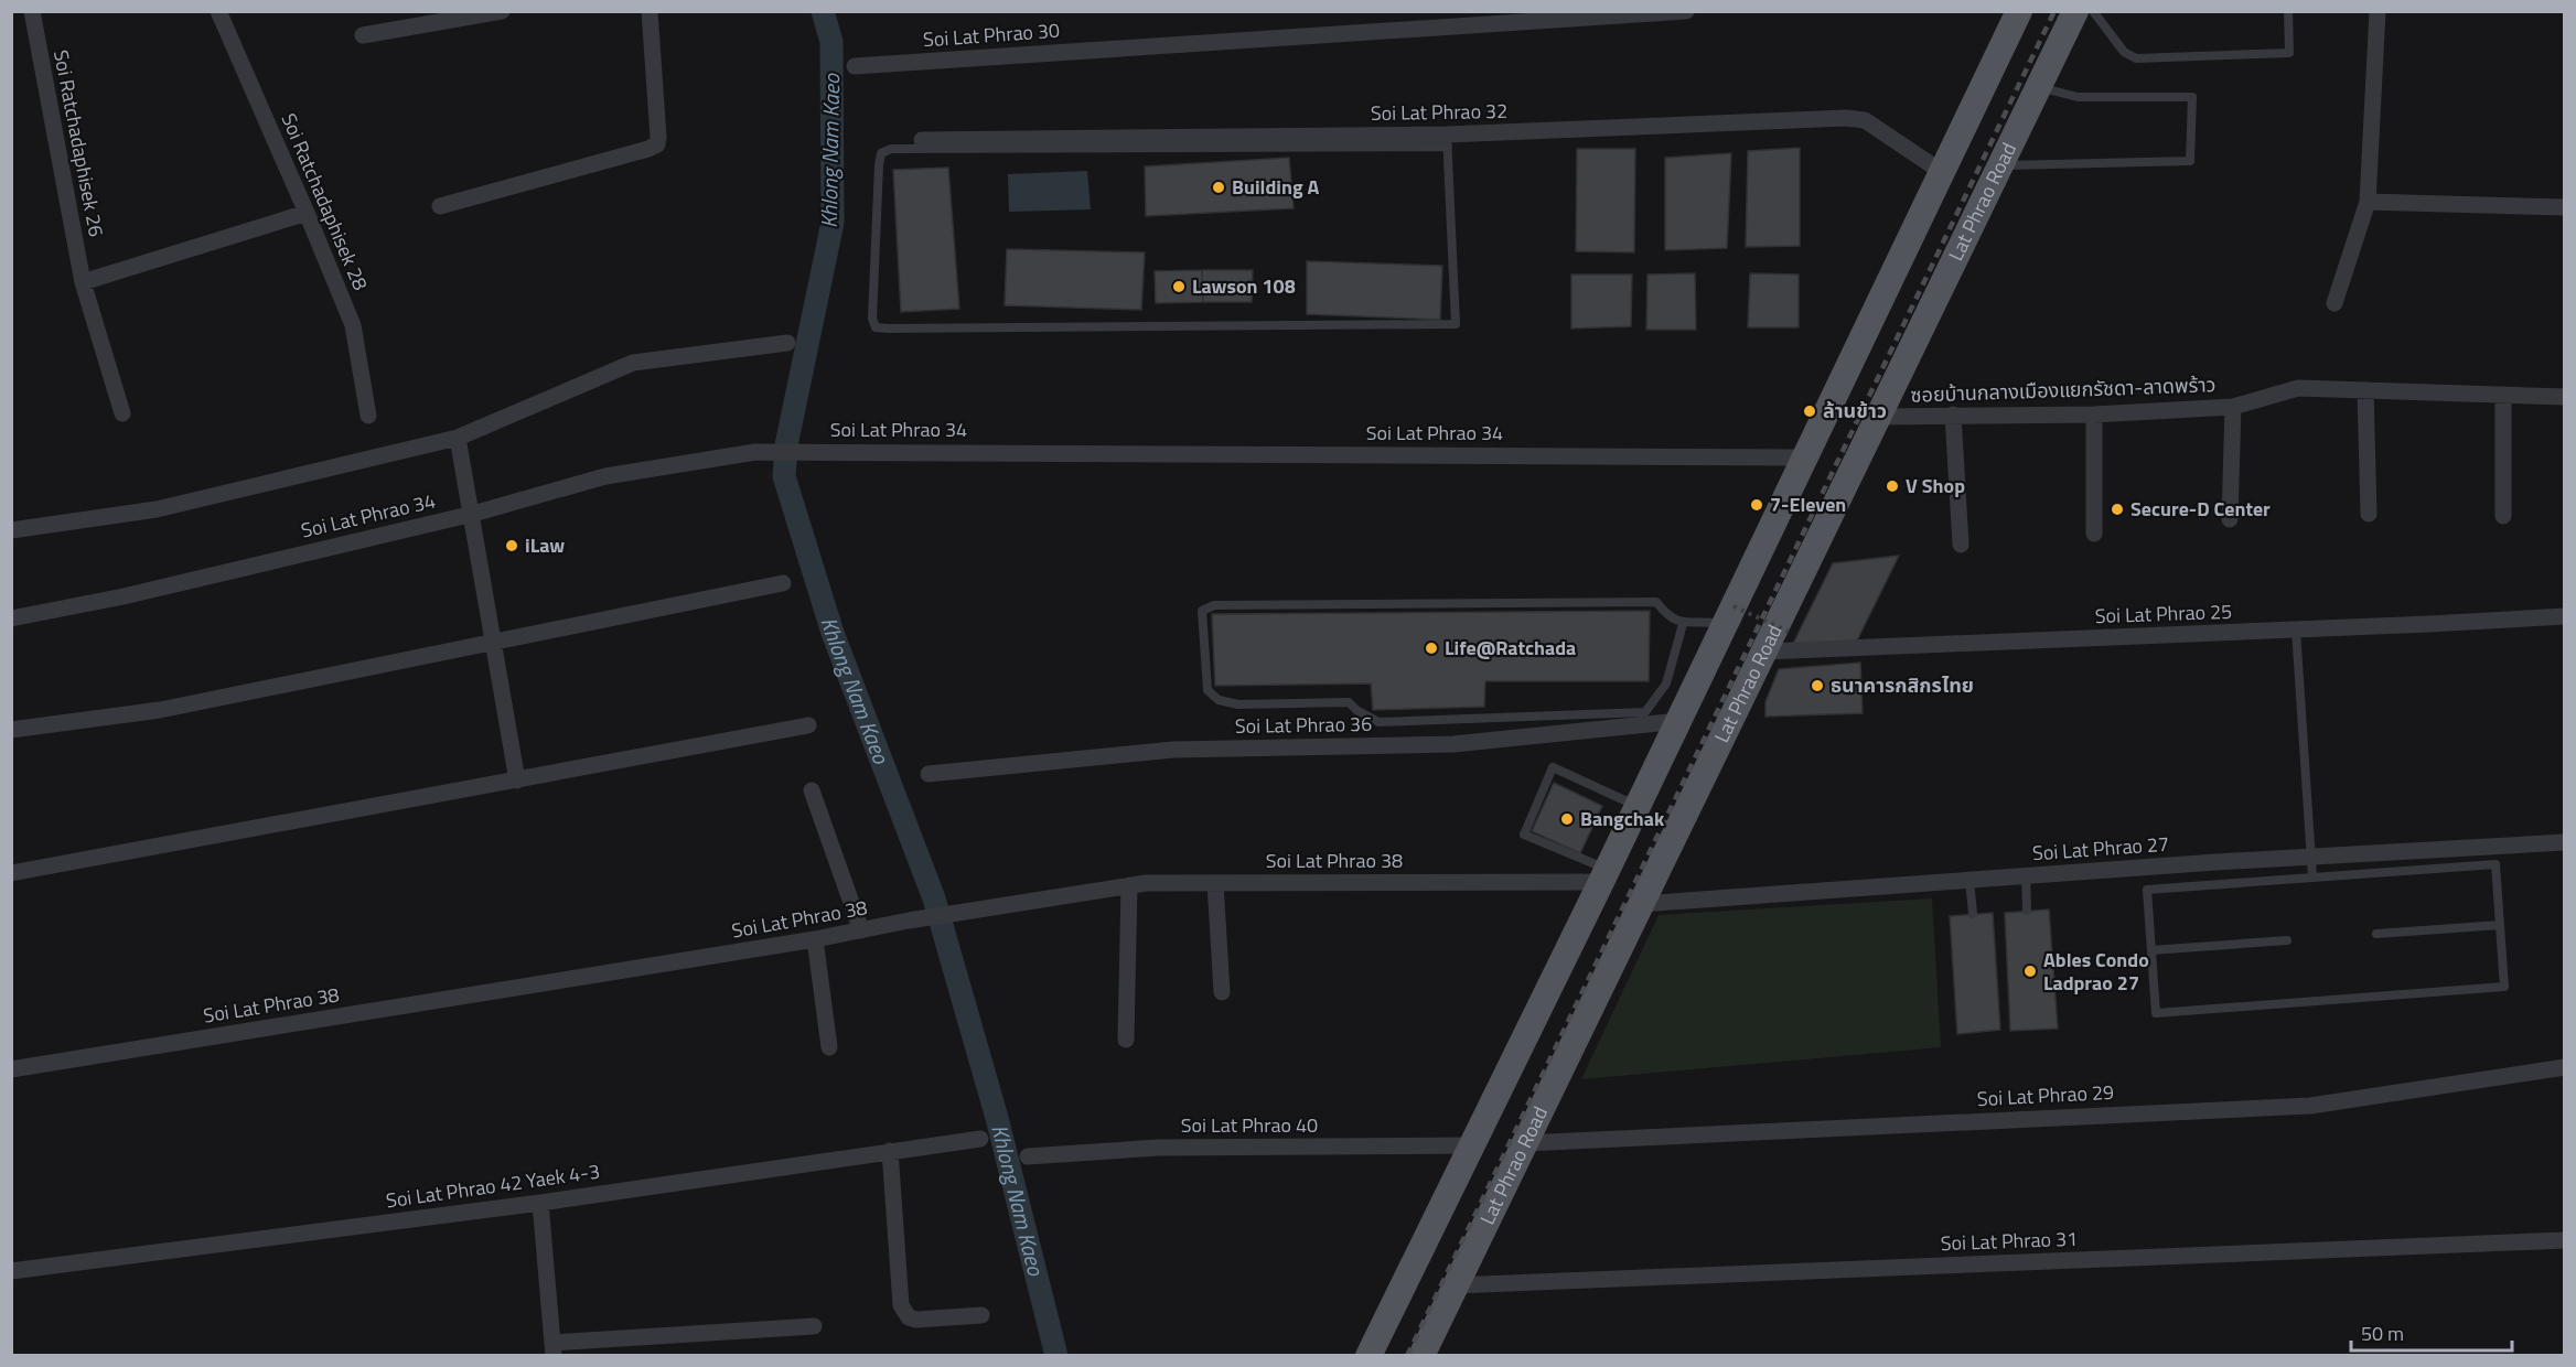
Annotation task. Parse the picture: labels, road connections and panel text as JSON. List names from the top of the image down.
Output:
{
  "streets": {
    "main road": ["Lat Phrao Road"],
    "street": [
      "Soi Lat Phrao 30",
      "Soi Lat Phrao 32",
      "Soi Ratchadaphisek 26",
      "Soi Ratchadaphisek 28",
      "ซอยบ้านกลางเมืองแยกรัชดา-ลาดพร้าว",
      "Soi Lat Phrao 34",
      "Soi Lat Phrao 25",
      "Soi Lat Phrao 36",
      "Soi Lat Phrao 27",
      "Soi Lat Phrao 38",
      "Soi Lat Phrao 29",
      "Soi Lat Phrao 40",
      "Soi Lat Phrao 42 Yaek 4-3",
      "Soi Lat Phrao 31"
    ]
  },
  "crossings": [
    ["Lat Phrao Road", "ซอยบ้านกลางเมืองแยกรัชดา-ลาดพร้าว"],
    ["Lat Phrao Road", "Soi Lat Phrao 25"],
    ["Lat Phrao Road", "Soi Lat Phrao 27"],
    ["Lat Phrao Road", "Soi Lat Phrao 29"],
    ["Lat Phrao Road", "Soi Lat Phrao 31"]
  ],
  "water": ["Khlong Nam Kaeo"],
  "places": [
    "Building A",
    "Lawson 108",
    "ล้านข้าว",
    "V Shop",
    "7-Eleven",
    "Secure-D Center",
    "iLaw",
    "Life@Ratchada",
    "ธนาคารกสิกรไทย",
    "Bangchak",
    "Ables Condo Ladprao 27"
  ],
  "scale_bar": "50 m"
}
